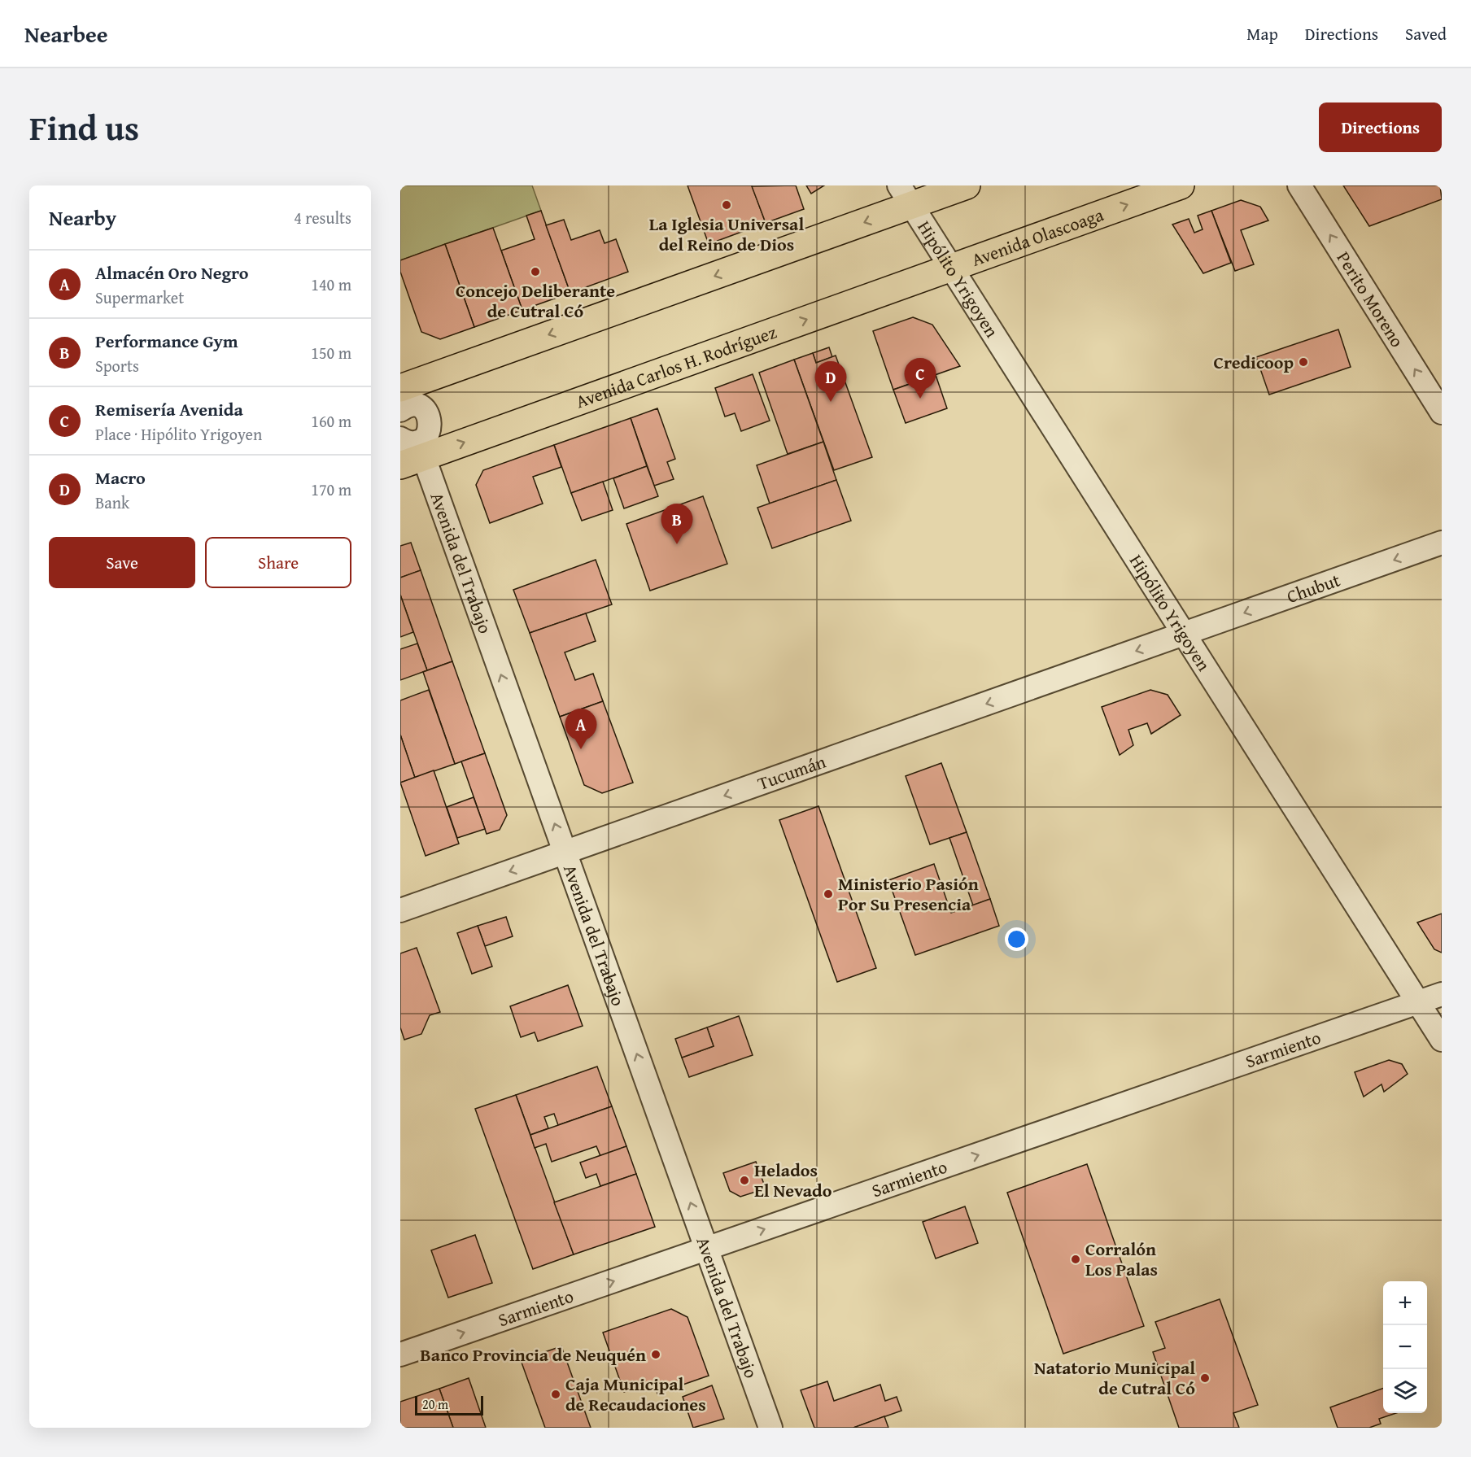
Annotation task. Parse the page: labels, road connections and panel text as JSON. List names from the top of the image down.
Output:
{
  "streets": {
    "main road": ["Avenida Olascoaga", "Avenida Carlos H. Rodríguez"],
    "street": [
      "Hipólito Yrigoyen",
      "Perito Moreno",
      "Avenida del Trabajo",
      "Chubut",
      "Tucumán",
      "Sarmiento"
    ]
  },
  "crossings": [
    ["Avenida Olascoaga", "Hipólito Yrigoyen"],
    ["Avenida Olascoaga", "Avenida Carlos H. Rodríguez"],
    ["Hipólito Yrigoyen", "Avenida Carlos H. Rodríguez"],
    ["Hipólito Yrigoyen", "Chubut"],
    ["Hipólito Yrigoyen", "Tucumán"],
    ["Hipólito Yrigoyen", "Sarmiento"],
    ["Avenida Carlos H. Rodríguez", "Avenida del Trabajo"],
    ["Avenida del Trabajo", "Tucumán"],
    ["Avenida del Trabajo", "Sarmiento"],
    ["Chubut", "Tucumán"]
  ],
  "one_way": [
    "Avenida Olascoaga",
    "Perito Moreno",
    "Avenida del Trabajo",
    "Chubut",
    "Tucumán",
    "Sarmiento"
  ],
  "places": [
    "La Iglesia Universal del Reino de Dios",
    "Concejo Deliberante de Cutral Có",
    "Credicoop",
    "Ministerio Pasión Por Su Presencia",
    "Helados El Nevado",
    "Corralón Los Palas",
    "Banco Provincia de Neuquén",
    "Natatorio Municipal de Cutral Có",
    "Caja Municipal de Recaudaciones"
  ],
  "scale_bar": "20 m",
  "page": {
    "header": "Nearbee",
    "nav": ["Map", "Directions", "Saved"],
    "title": "Find us",
    "buttons": [
      "Directions",
      ["Save", "Share"]
    ],
    "heading": ["Nearby", "4 results"],
    "list": [
      {
        "mark": "A",
        "name": "Almacén Oro Negro",
        "note": "Supermarket",
        "value": "140 m"
      },
      {
        "mark": "B",
        "name": "Performance Gym",
        "note": "Sports",
        "value": "150 m"
      },
      {
        "mark": "C",
        "name": "Remisería Avenida",
        "note": "Place · Hipólito Yrigoyen",
        "value": "160 m"
      },
      {
        "mark": "D",
        "name": "Macro",
        "note": "Bank",
        "value": "170 m"
      }
    ],
    "pins": [
      "C",
      "D",
      "B",
      "A"
    ],
    "map_buttons": ["+", "−"],
    "scale": "20 m"
  }
}
